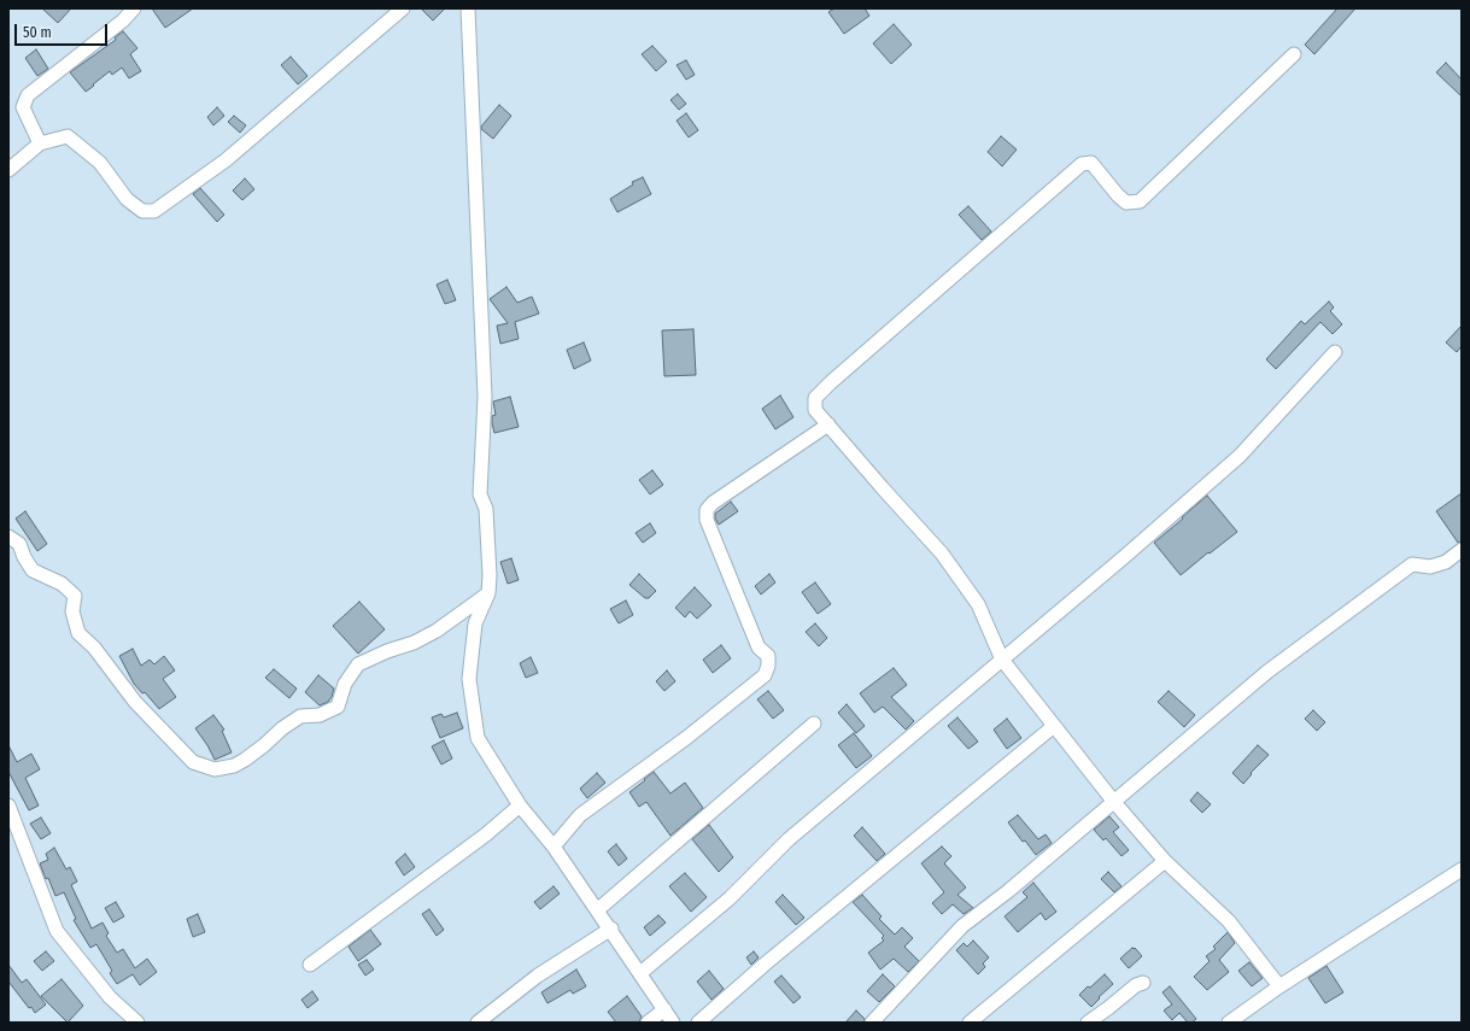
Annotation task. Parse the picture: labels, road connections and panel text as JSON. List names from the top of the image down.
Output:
{
  "scale_bar": "50 m"
}
